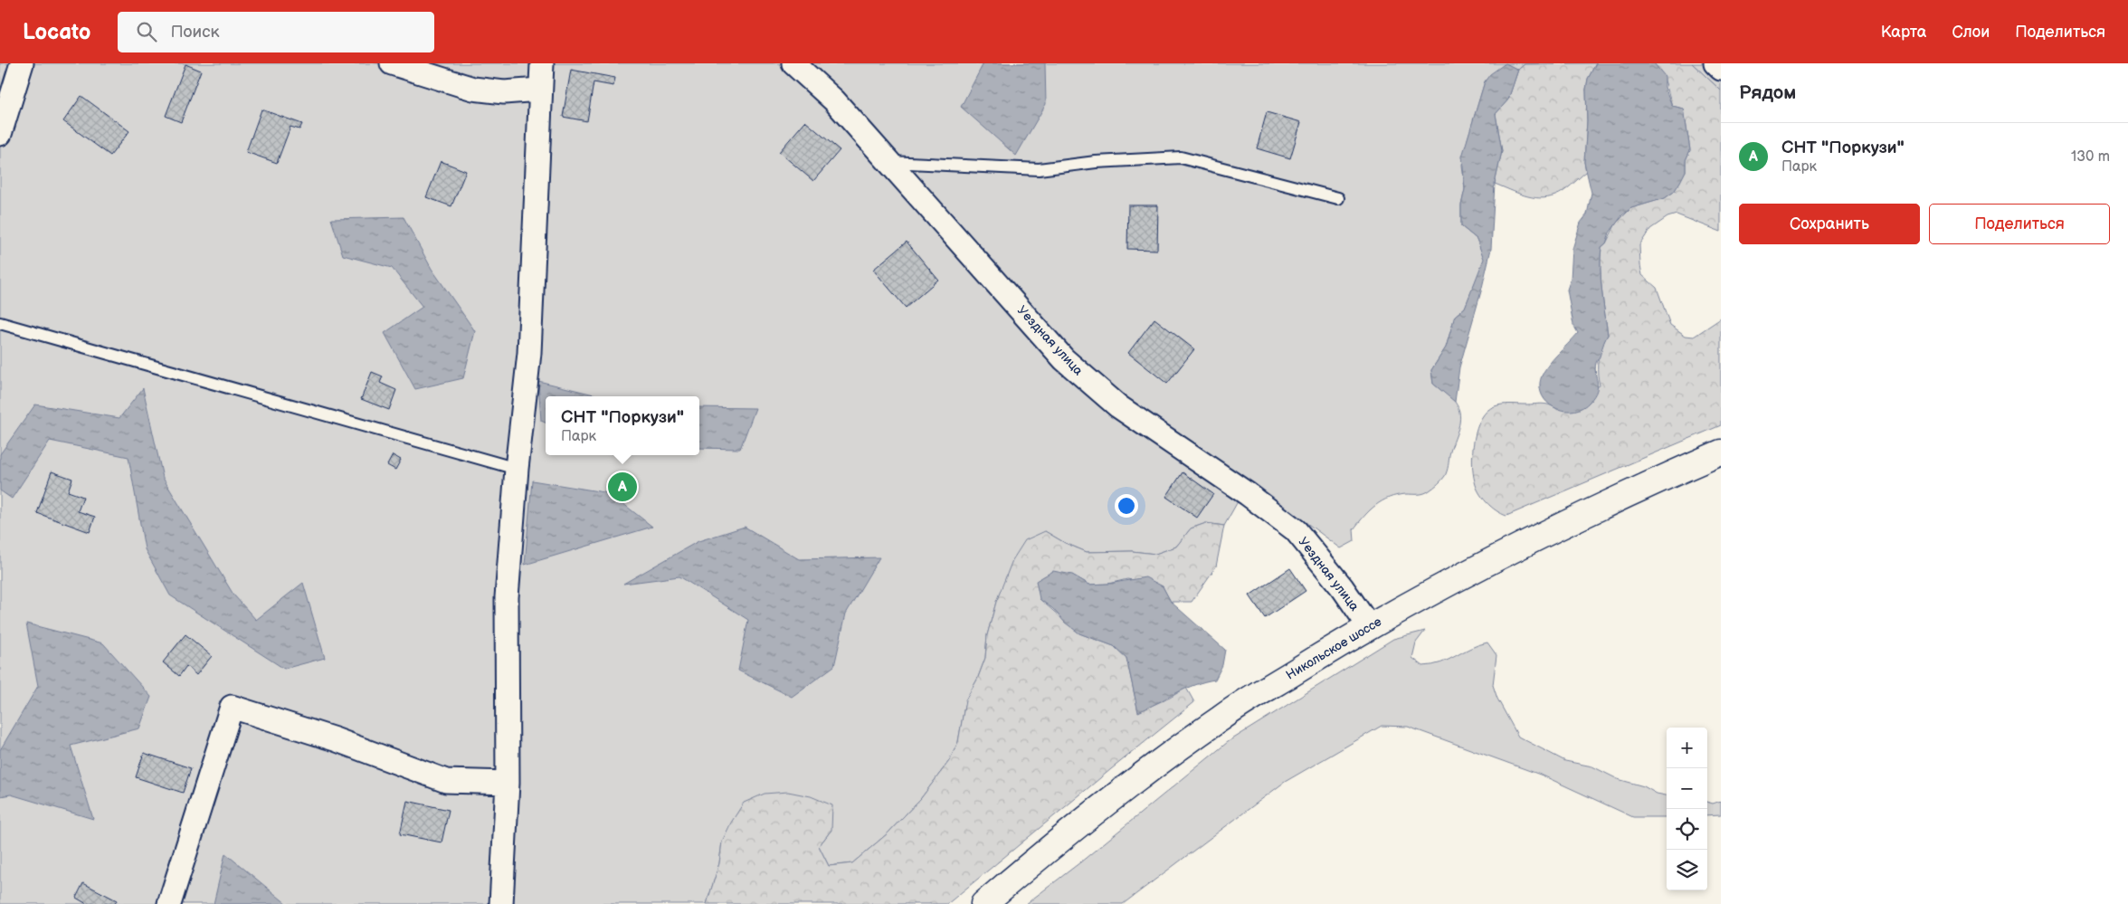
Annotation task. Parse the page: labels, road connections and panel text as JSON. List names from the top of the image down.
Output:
{
  "streets": {
    "main road": ["Никольское шоссе"],
    "street": ["Уездная улица"]
  },
  "crossings": [
    ["Уездная улица", "Никольское шоссе"]
  ],
  "page": {
    "header": "Locato",
    "search": "Поиск",
    "nav": ["Карта", "Слои", "Поделиться"],
    "heading": "Рядом",
    "list": [
      {
        "mark": "A",
        "name": "СНТ \"Поркузи\"",
        "note": "Парк",
        "value": "130 m"
      }
    ],
    "buttons": ["Сохранить", "Поделиться"],
    "popup": ["СНТ \"Поркузи\"", "Парк"],
    "pins": "A",
    "map_buttons": ["+", "−"]
  }
}
